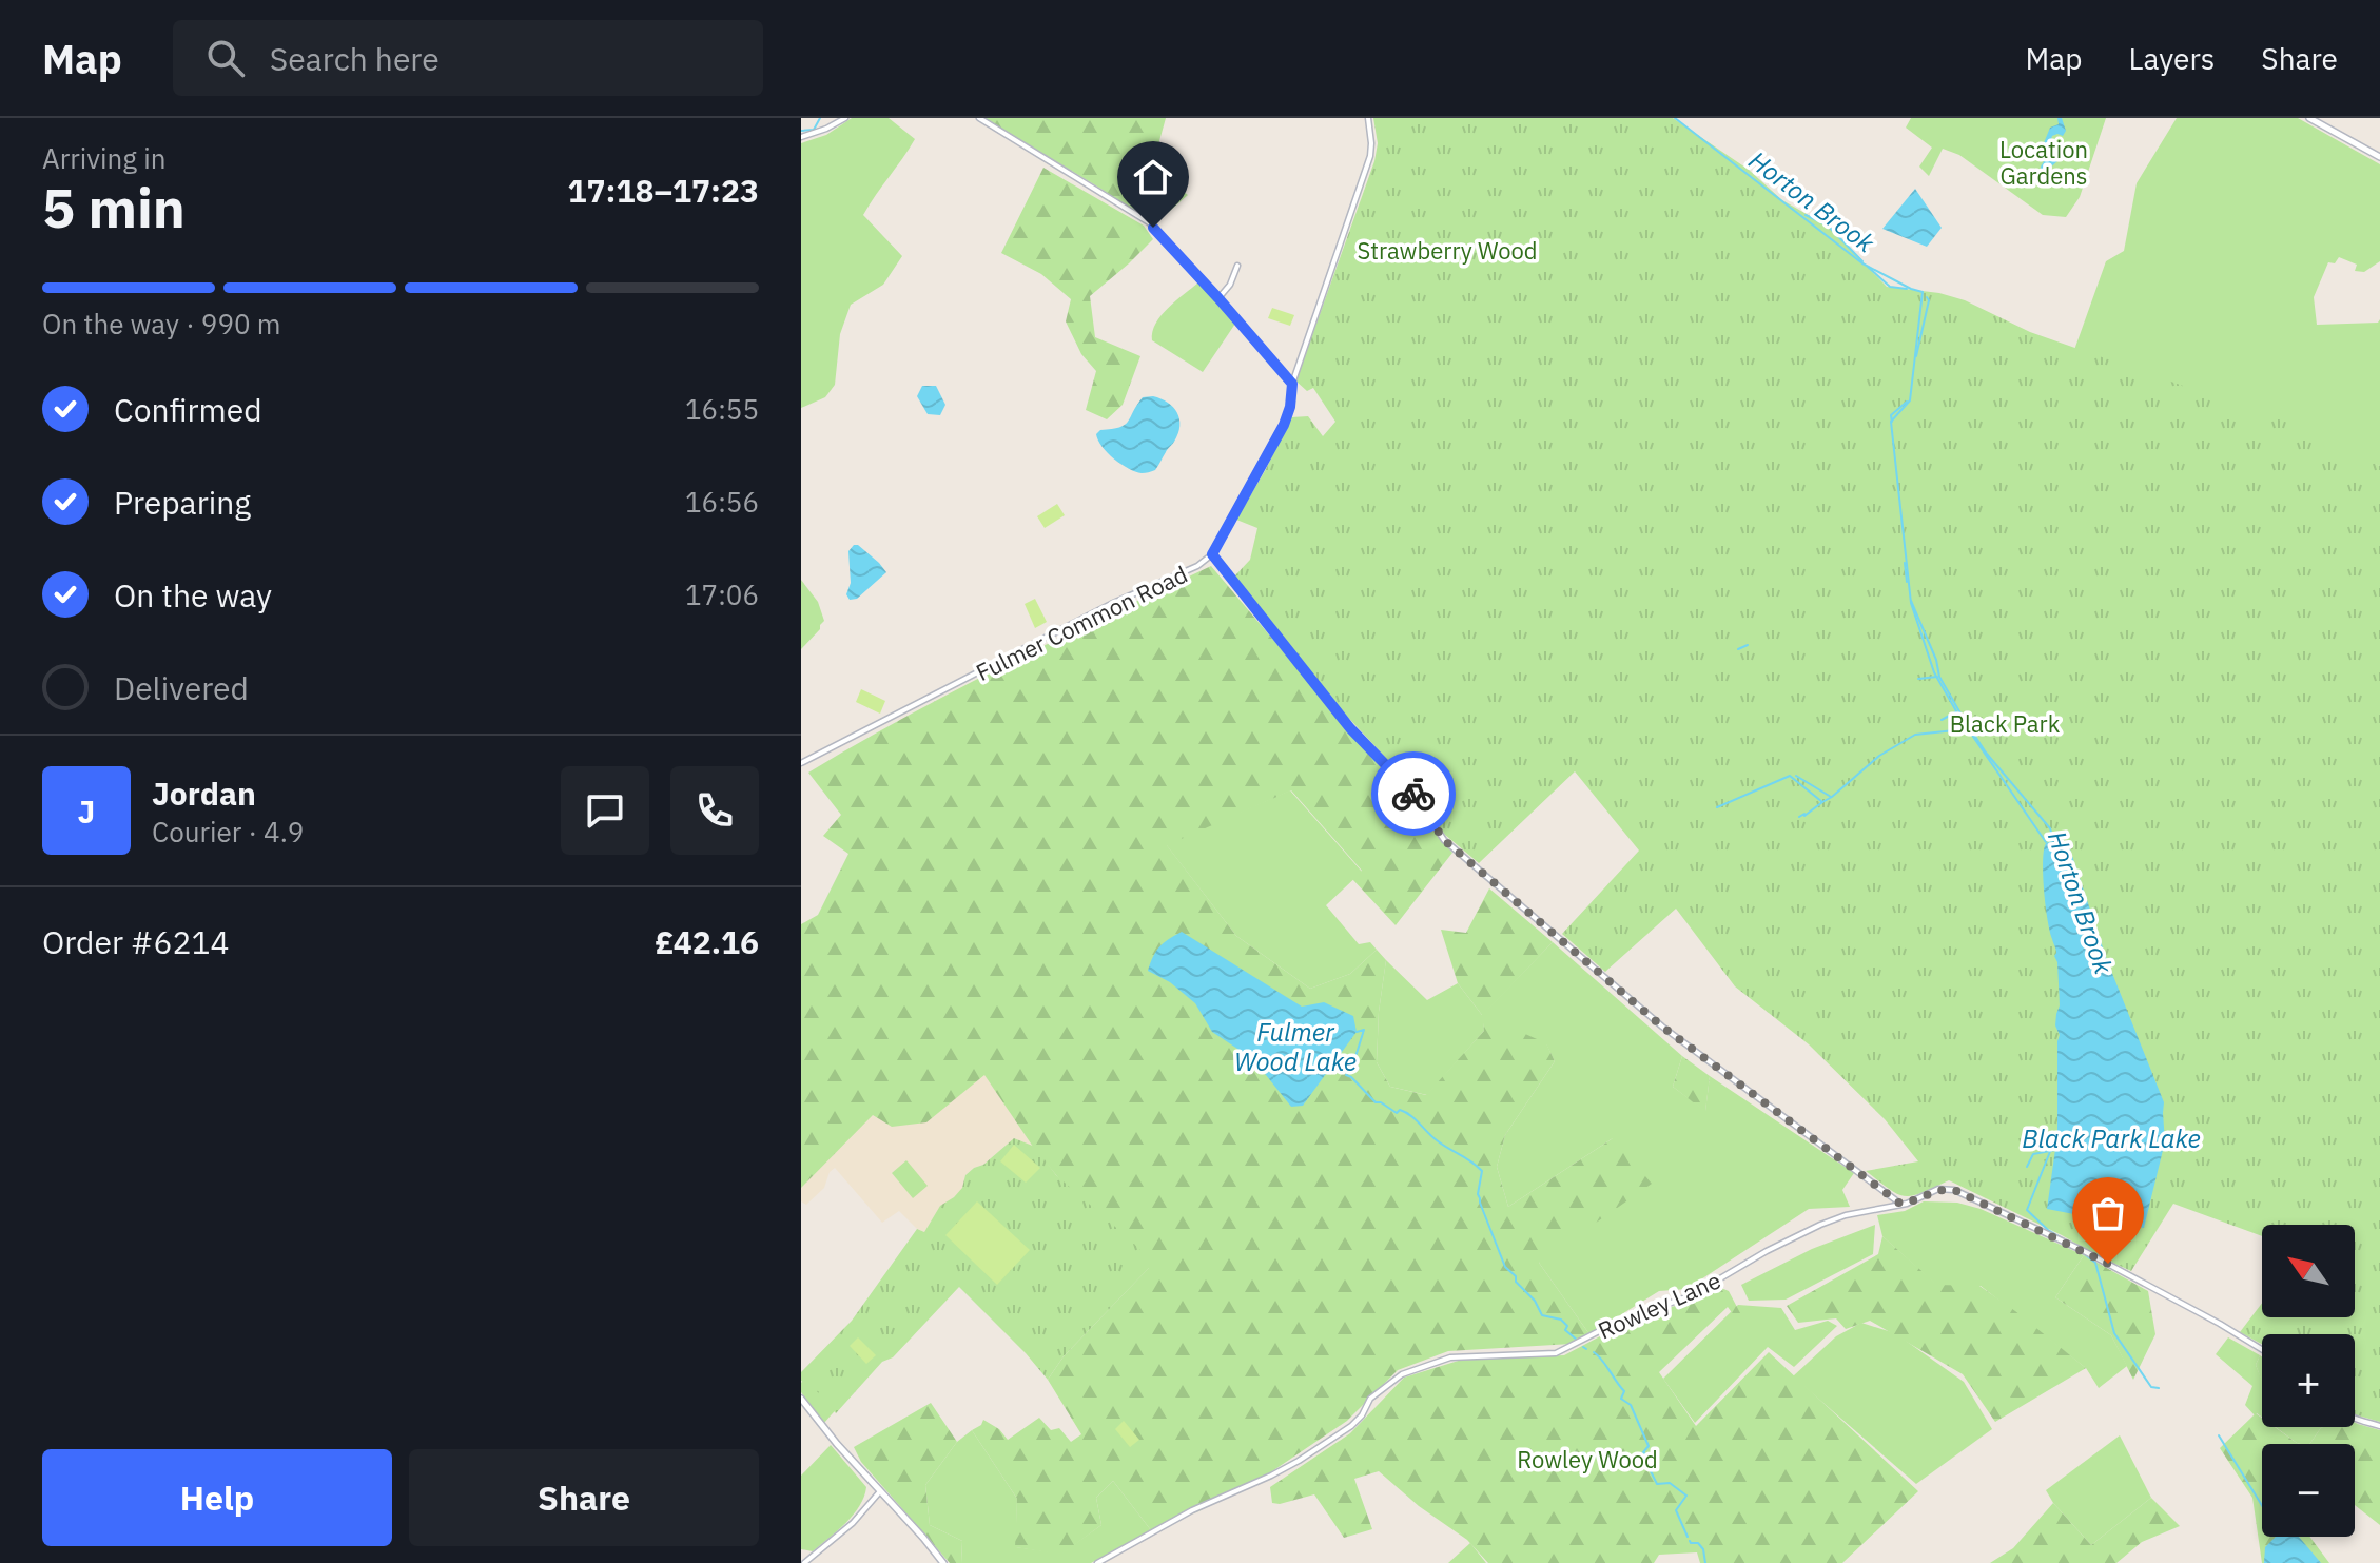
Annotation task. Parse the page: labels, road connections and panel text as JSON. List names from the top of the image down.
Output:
{
  "streets": {
    "street": ["Fulmer Common Road", "Rowley Lane"]
  },
  "water": ["Horton Brook", "Fulmer Wood Lake", "Black Park Lake"],
  "parks": [
    "Location Gardens",
    "Strawberry Wood",
    "Black Park",
    "Rowley Wood"
  ],
  "north": "top left",
  "page": {
    "header": "Map",
    "search": "Search here",
    "nav": ["Map", "Layers", "Share"],
    "heading": ["5 min", "Arriving in", "17:18–17:23"],
    "panel": [
      "Jordan",
      "Courier · 4.9",
      "Order #6214",
      "£42.16"
    ],
    "bar": "On the way · 990 m",
    "list": [
      ["Confirmed", "16:55"],
      ["Preparing", "16:56"],
      ["On the way", "17:06"],
      "Delivered"
    ],
    "round": "J",
    "map_buttons": ["+", "−"],
    "buttons": ["Help", "Share"]
  }
}
